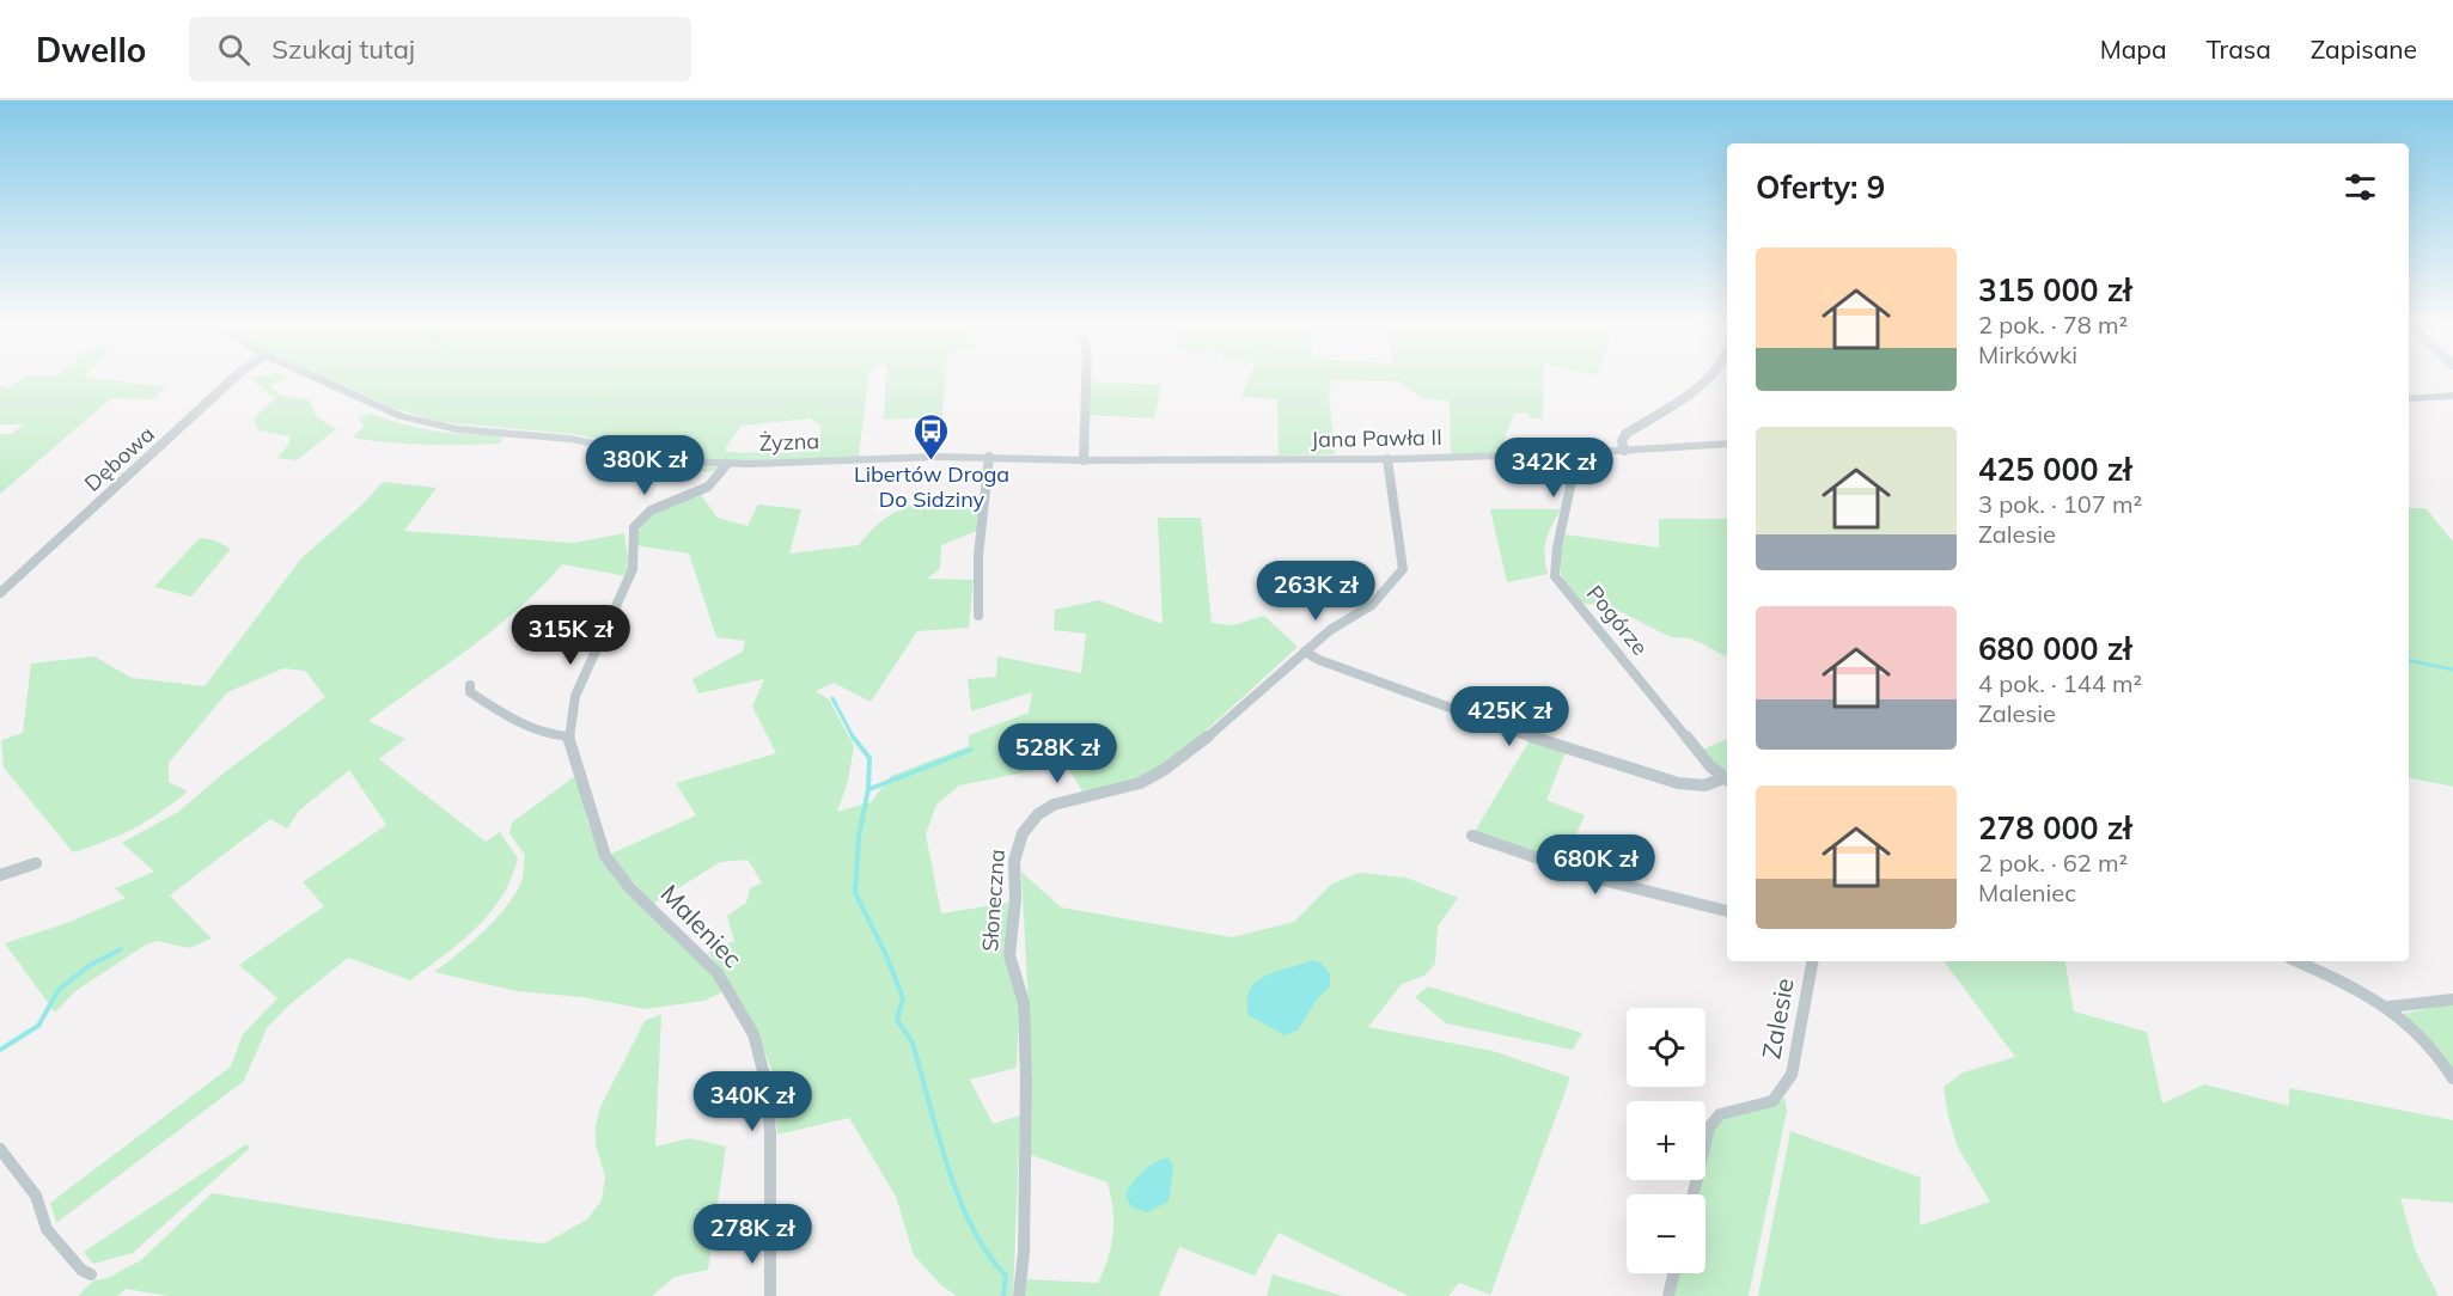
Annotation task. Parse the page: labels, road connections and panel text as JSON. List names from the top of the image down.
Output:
{
  "streets": {
    "street": [
      "Jana Pawła II",
      "Żyzna",
      "Dębowa",
      "Pogórze",
      "Słoneczna",
      "Maleniec",
      "Zalesie"
    ]
  },
  "crossings": [
    ["Jana Pawła II", "Żyzna"],
    ["Jana Pawła II", "Pogórze"],
    ["Jana Pawła II", "Słoneczna"]
  ],
  "places": {
    "bus stop": ["Libertów Droga Do Sidziny"]
  },
  "page": {
    "header": "Dwello",
    "search": "Szukaj tutaj",
    "nav": ["Mapa", "Trasa", "Zapisane"],
    "heading": "Oferty: 9",
    "list": [
      {
        "name": "315 000 zł",
        "note": "2 pok. · 78 m² · Mirkówki"
      },
      {
        "name": "425 000 zł",
        "note": "3 pok. · 107 m² · Zalesie"
      },
      {
        "name": "680 000 zł",
        "note": "4 pok. · 144 m² · Zalesie"
      },
      {
        "name": "278 000 zł",
        "note": "2 pok. · 62 m² · Maleniec"
      }
    ],
    "price": [
      "380K zł",
      "342K zł",
      "263K zł",
      "315K zł",
      "425K zł",
      "528K zł",
      "680K zł",
      "340K zł",
      "278K zł"
    ],
    "map_buttons": ["+", "−"]
  }
}
